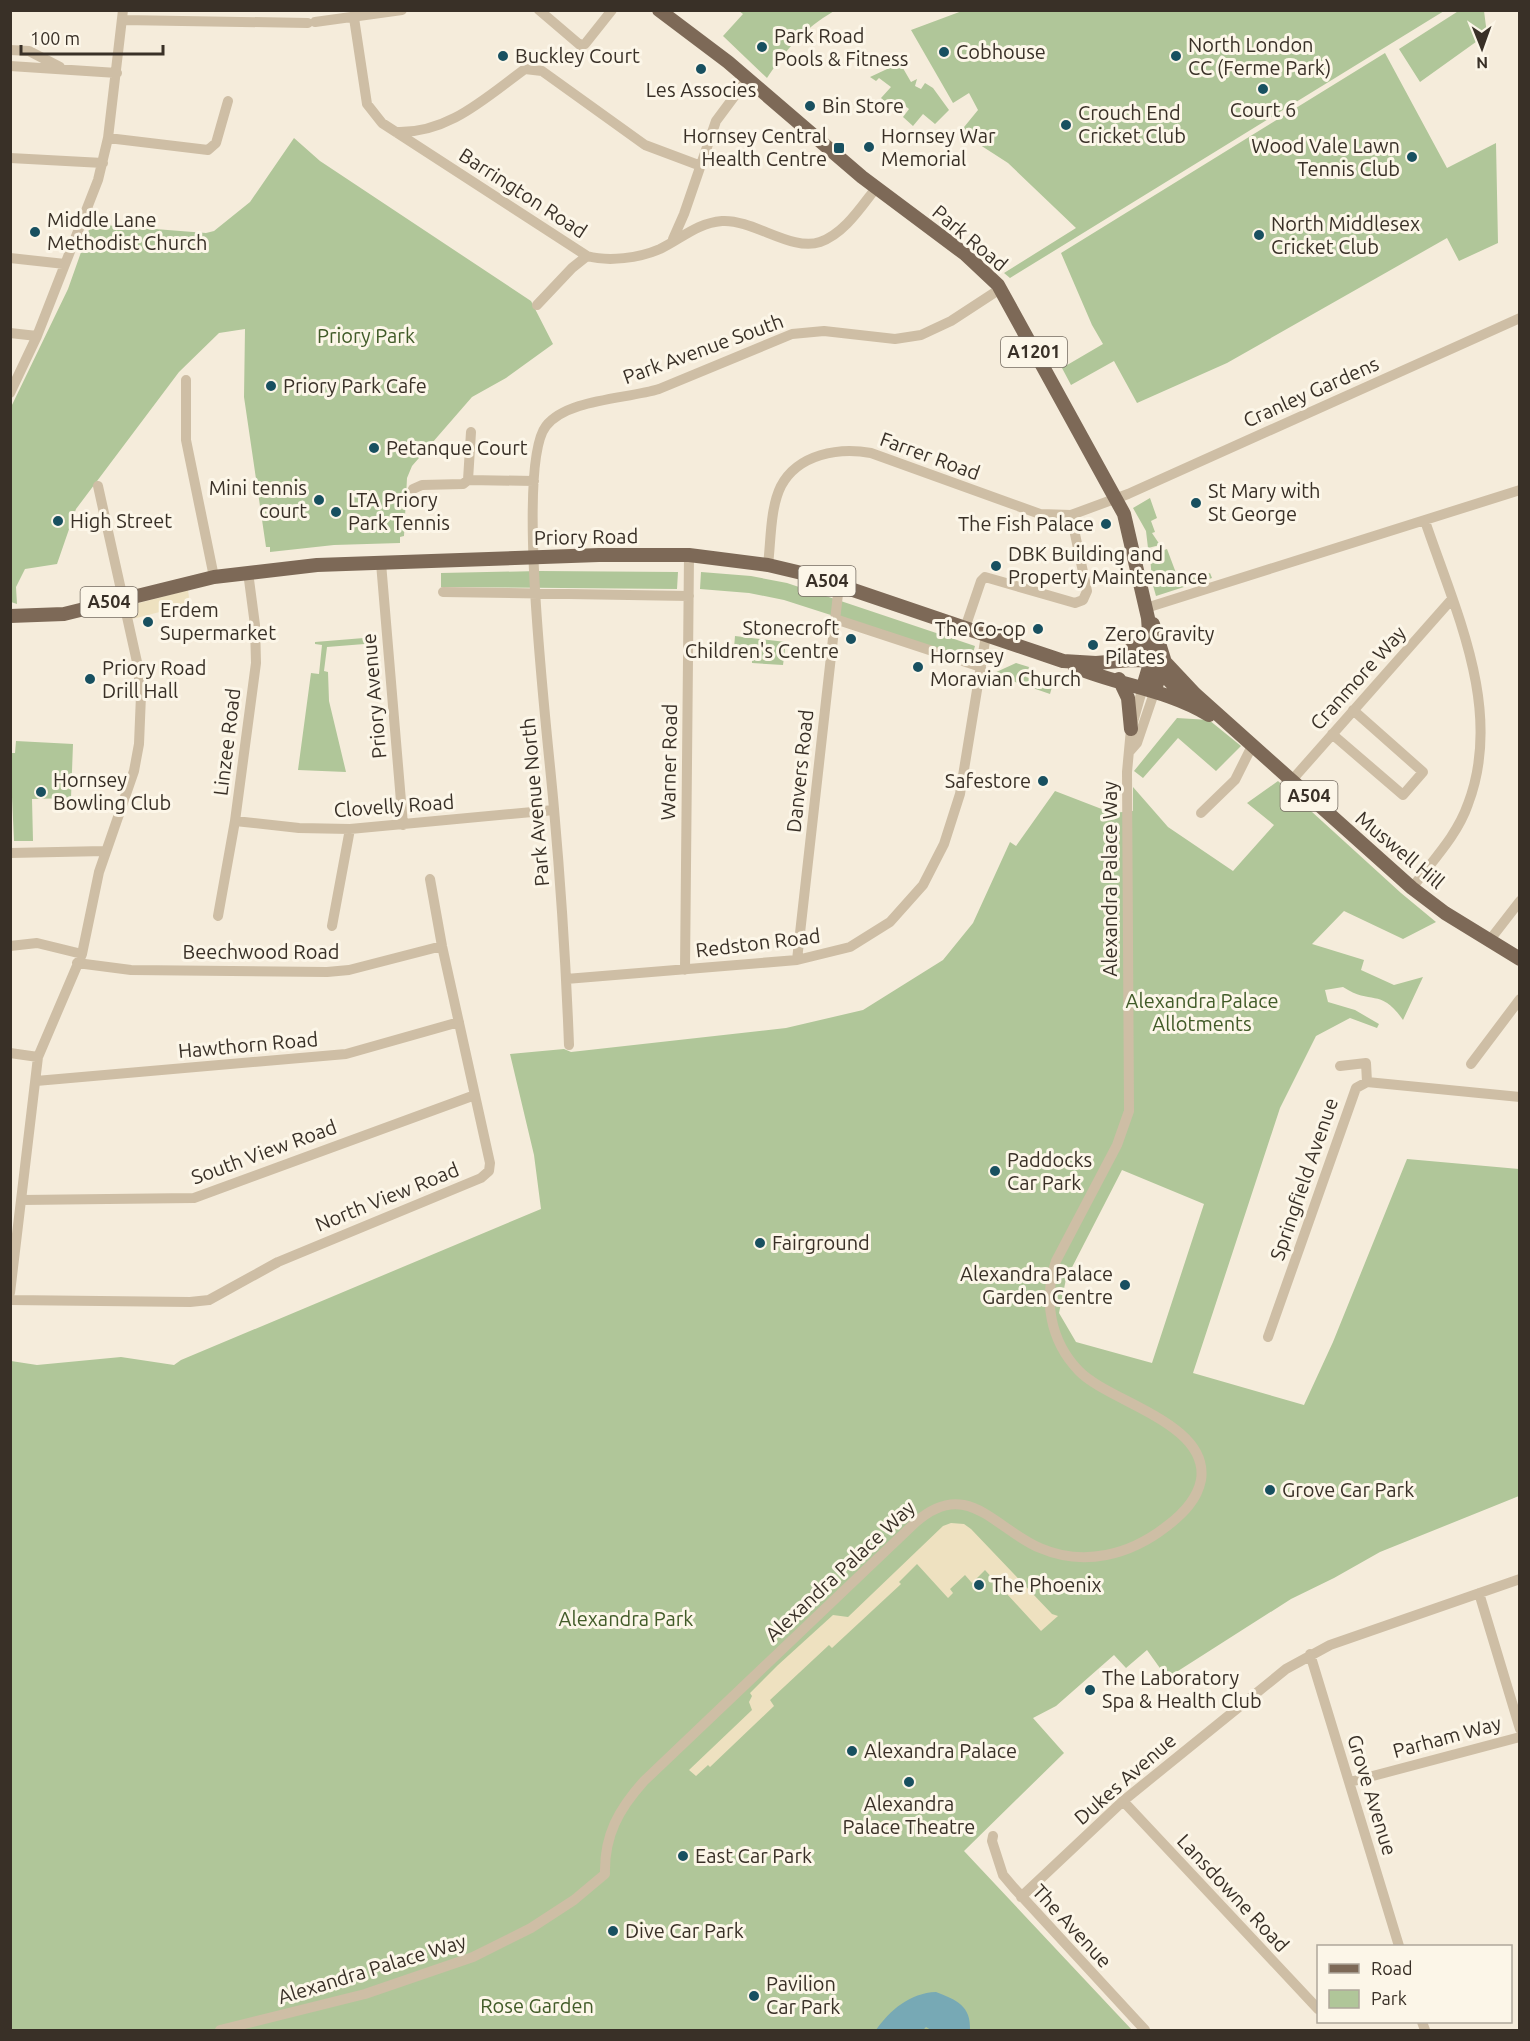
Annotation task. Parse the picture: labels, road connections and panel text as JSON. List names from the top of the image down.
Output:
{
  "streets": {
    "main road": [
      "Park Road",
      "A1201",
      "Priory Road",
      "A504",
      "Muswell Hill"
    ],
    "street": [
      "Barrington Road",
      "Park Avenue South",
      "Cranley Gardens",
      "Farrer Road",
      "Cranmore Way",
      "Priory Avenue",
      "Linzee Road",
      "Warner Road",
      "Danvers Road",
      "Park Avenue North",
      "Clovelly Road",
      "Alexandra Palace Way",
      "Redston Road",
      "Beechwood Road",
      "Hawthorn Road",
      "South View Road",
      "Springfield Avenue",
      "North View Road",
      "Parham Way",
      "Dukes Avenue",
      "Grove Avenue",
      "Lansdowne Road",
      "The Avenue"
    ]
  },
  "crossings": [
    ["Barrington Road", "Park Road"],
    ["Park Road", "Park Avenue South"],
    ["Park Road", "A1201"],
    ["Park Road", "Cranley Gardens"],
    ["Park Road", "Farrer Road"],
    ["Park Road", "Priory Road"],
    ["Park Road", "Muswell Hill"],
    ["Park Road", "Alexandra Palace Way"],
    ["Park Avenue South", "Priory Road"],
    ["Park Avenue South", "Park Avenue North"],
    ["A1201", "Priory Road"],
    ["A1201", "Muswell Hill"],
    ["Cranley Gardens", "Farrer Road"],
    ["Farrer Road", "Priory Road"],
    ["Priory Road", "Priory Avenue"],
    ["Priory Road", "Linzee Road"],
    ["Priory Road", "Warner Road"],
    ["Priory Road", "Danvers Road"],
    ["Priory Road", "Park Avenue North"],
    ["Priory Road", "Muswell Hill"],
    ["Priory Road", "Redston Road"],
    ["Cranmore Way", "Muswell Hill"],
    ["Priory Avenue", "Clovelly Road"],
    ["Linzee Road", "Clovelly Road"],
    ["Warner Road", "Redston Road"],
    ["Danvers Road", "Redston Road"],
    ["Park Avenue North", "Clovelly Road"],
    ["Park Avenue North", "Redston Road"],
    ["Muswell Hill", "Alexandra Palace Way"],
    ["Beechwood Road", "North View Road"],
    ["Hawthorn Road", "North View Road"],
    ["South View Road", "North View Road"],
    ["Parham Way", "Grove Avenue"],
    ["Dukes Avenue", "Grove Avenue"],
    ["Dukes Avenue", "Lansdowne Road"],
    ["Dukes Avenue", "The Avenue"]
  ],
  "parks": [
    "Priory Park",
    "Alexandra Palace Allotments",
    "Alexandra Park",
    "Rose Garden"
  ],
  "places": {
    "other": [
      "Park Road Pools & Fitness",
      "Cobhouse",
      "Buckley Court",
      "North London CC (Ferme Park)",
      "Les Associes",
      "Court 6",
      "Bin Store",
      "Crouch End Cricket Club",
      "Hornsey War Memorial",
      "Wood Vale Lawn Tennis Club",
      "Middle Lane Methodist Church",
      "North Middlesex Cricket Club",
      "Priory Park Cafe",
      "Petanque Court",
      "Mini tennis court",
      "St Mary with St George",
      "LTA Priory Park Tennis",
      "High Street",
      "The Fish Palace",
      "DBK Building and Property Maintenance",
      "Erdem Supermarket",
      "The Co-op",
      "Stonecroft Children's Centre",
      "Zero Gravity Pilates",
      "Hornsey Moravian Church",
      "Priory Road Drill Hall",
      "Safestore",
      "Hornsey Bowling Club",
      "Paddocks Car Park",
      "Fairground",
      "Alexandra Palace Garden Centre",
      "Grove Car Park",
      "The Phoenix",
      "The Laboratory Spa & Health Club",
      "Alexandra Palace",
      "Alexandra Palace Theatre",
      "East Car Park",
      "Dive Car Park",
      "Pavilion Car Park"
    ],
    "transit": ["Hornsey Central Health Centre"]
  },
  "legend": ["Road", "Park"],
  "scale_bar": "100 m",
  "north": "bottom"
}
